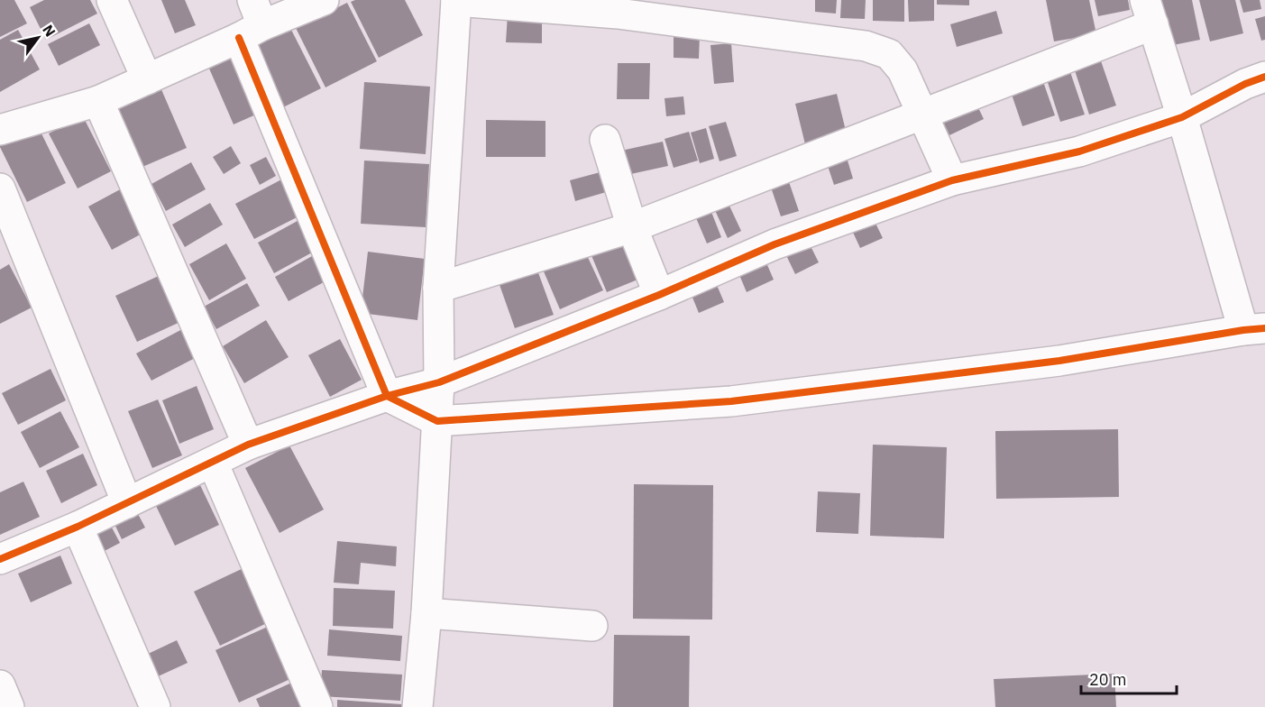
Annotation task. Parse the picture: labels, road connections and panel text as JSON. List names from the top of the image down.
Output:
{
  "scale_bar": "20 m",
  "north": "top right"
}
